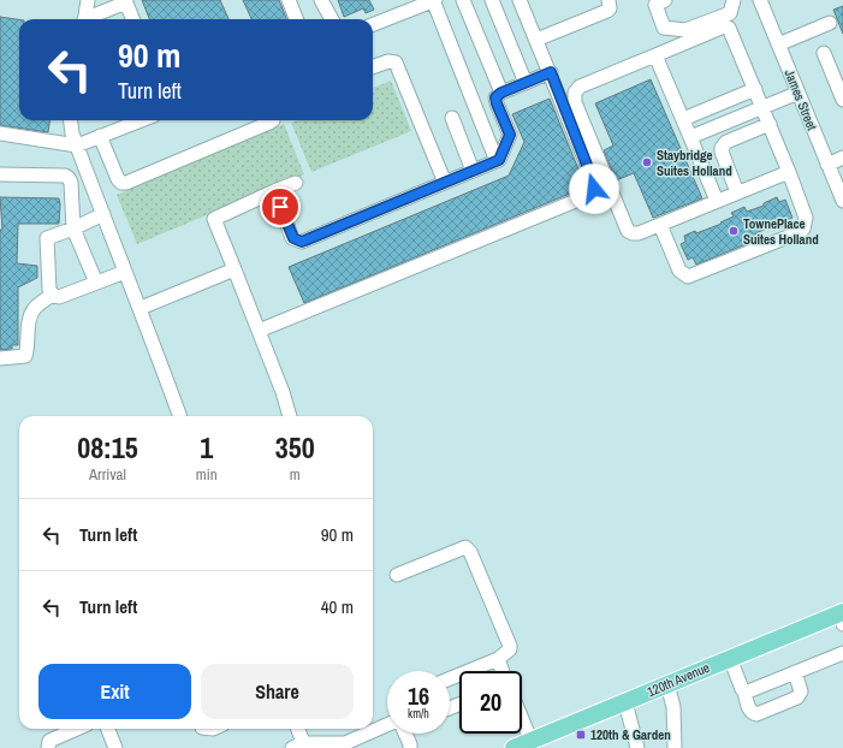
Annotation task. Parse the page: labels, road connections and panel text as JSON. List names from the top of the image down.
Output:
{
  "streets": {
    "main road": ["120th Avenue"],
    "street": ["James Street"]
  },
  "places": {
    "other": ["Staybridge Suites Holland", "TownePlace Suites Holland"],
    "transit": ["120th & Garden"]
  },
  "page": {
    "turn": ["90 m", "Turn left"],
    "eta": [
      "08:15",
      "Arrival",
      "1",
      "min",
      "350",
      "m"
    ],
    "list": [
      {
        "name": "Turn left",
        "value": "90 m"
      },
      {
        "name": "Turn left",
        "value": "40 m"
      }
    ],
    "buttons": ["Exit", "Share"],
    "speed": "16 km/h",
    "limit": "20"
  }
}
